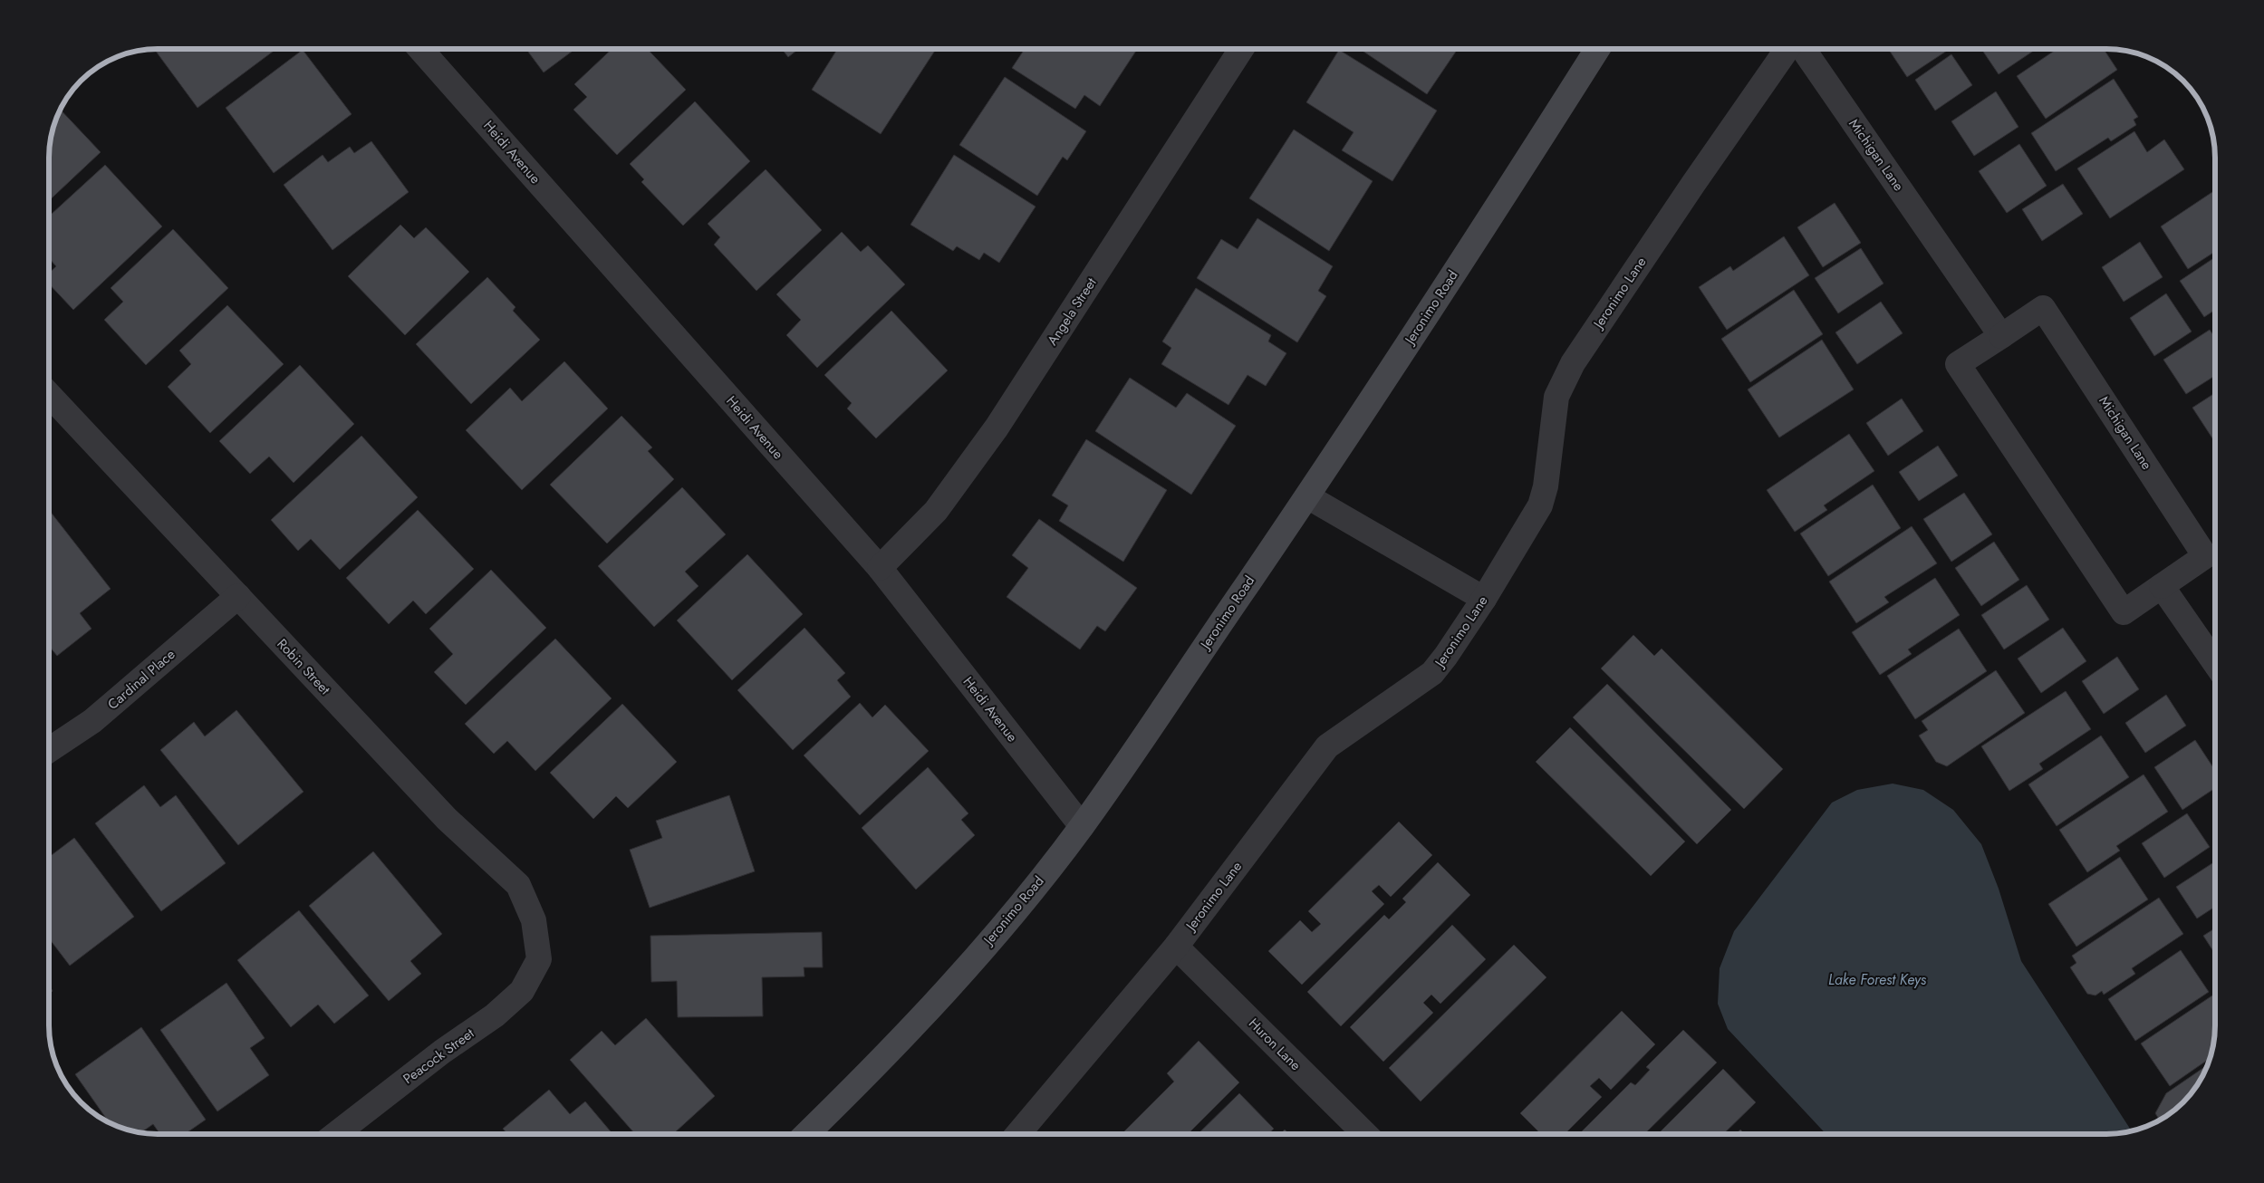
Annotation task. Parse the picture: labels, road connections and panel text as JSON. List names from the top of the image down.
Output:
{
  "streets": {
    "main road": ["Jeronimo Road"],
    "street": [
      "Heidi Avenue",
      "Michigan Lane",
      "Jeronimo Lane",
      "Angela Street",
      "Robin Street",
      "Cardinal Place",
      "Huron Lane",
      "Peacock Street"
    ]
  },
  "crossings": [
    ["Heidi Avenue", "Jeronimo Road"],
    ["Heidi Avenue", "Angela Street"],
    ["Jeronimo Lane", "Huron Lane"],
    ["Robin Street", "Cardinal Place"],
    ["Robin Street", "Peacock Street"]
  ],
  "water": ["Lake Forest Keys"]
}
